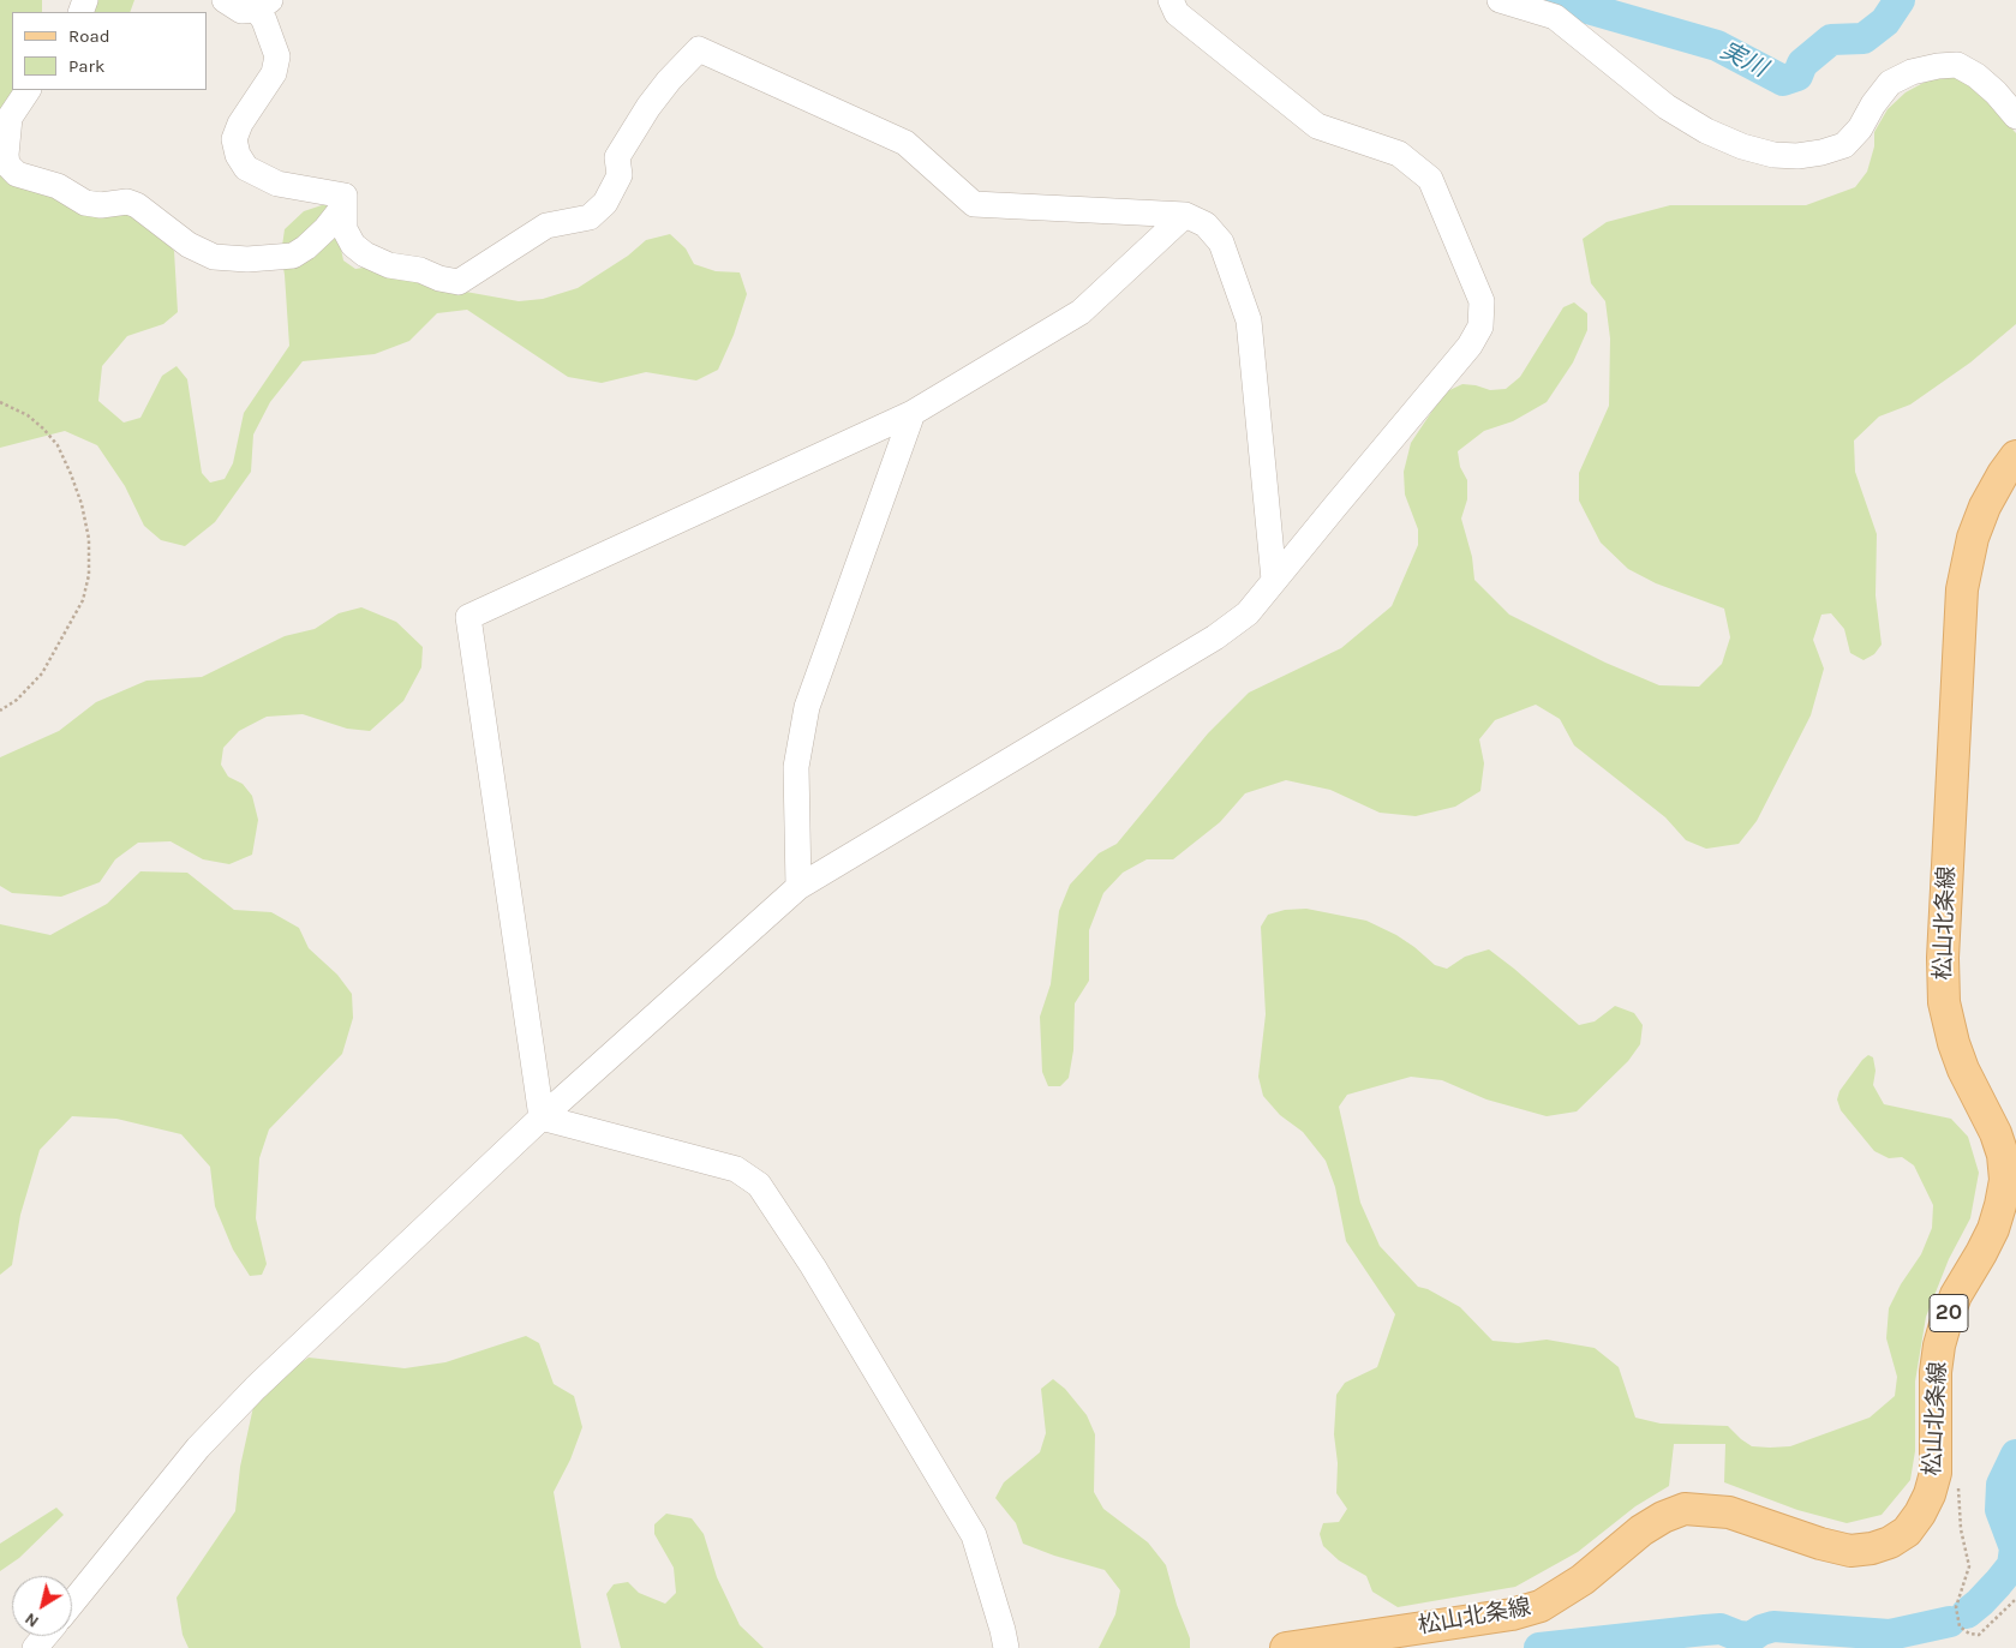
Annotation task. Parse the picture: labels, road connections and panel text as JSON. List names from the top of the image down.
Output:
{
  "streets": {
    "main road": ["松山北条線", "20"]
  },
  "water": ["実川"],
  "legend": ["Road", "Park"],
  "north": "bottom left"
}
